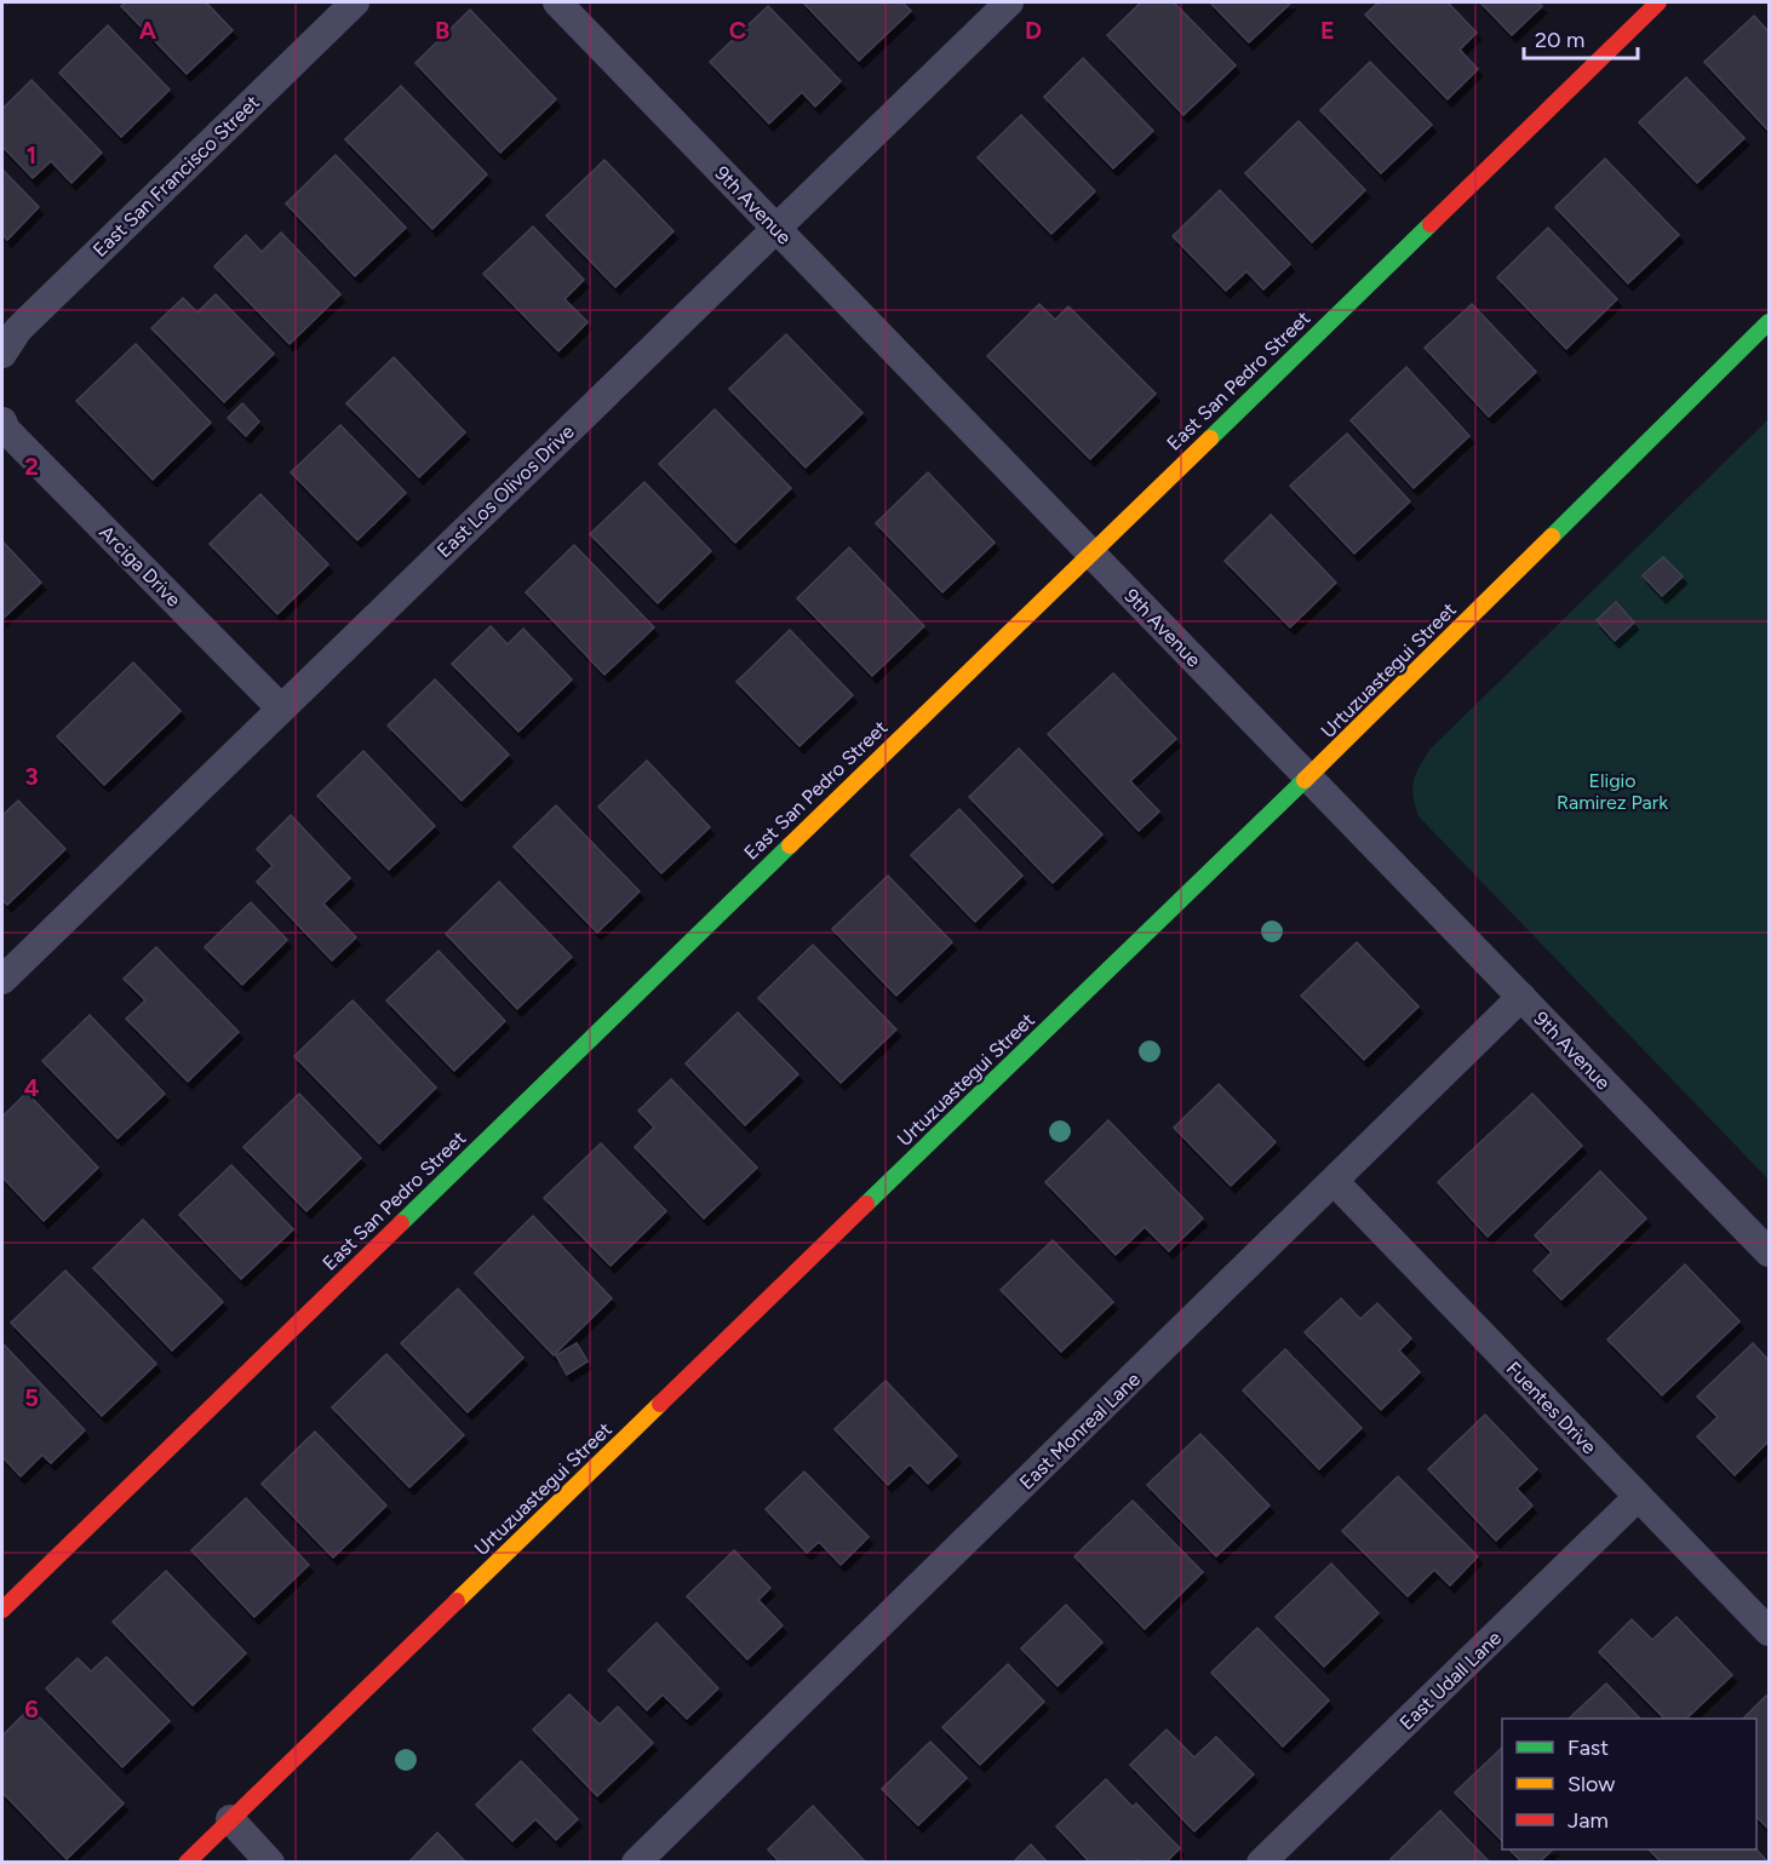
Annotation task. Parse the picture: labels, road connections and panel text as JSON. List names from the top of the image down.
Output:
{
  "streets": {
    "street": [
      "East San Francisco Street",
      "9th Avenue",
      "East San Pedro Street",
      "East Los Olivos Drive",
      "Arciga Drive",
      "Urtuzuastegui Street",
      "Fuentes Drive",
      "East Monreal Lane",
      "East Udall Lane"
    ]
  },
  "crossings": [
    ["9th Avenue", "East San Pedro Street"],
    ["9th Avenue", "East Los Olivos Drive"],
    ["9th Avenue", "Urtuzuastegui Street"],
    ["9th Avenue", "East Monreal Lane"],
    ["East Los Olivos Drive", "Arciga Drive"],
    ["Fuentes Drive", "East Monreal Lane"],
    ["Fuentes Drive", "East Udall Lane"]
  ],
  "parks": ["Eligio Ramirez Park"],
  "legend": ["Fast", "Slow", "Jam"],
  "scale_bar": "20 m",
  "grid": {
    "columns": [
      "A",
      "B",
      "C",
      "D",
      "E"
    ],
    "rows": [
      "1",
      "2",
      "3",
      "4",
      "5",
      "6"
    ]
  }
}
